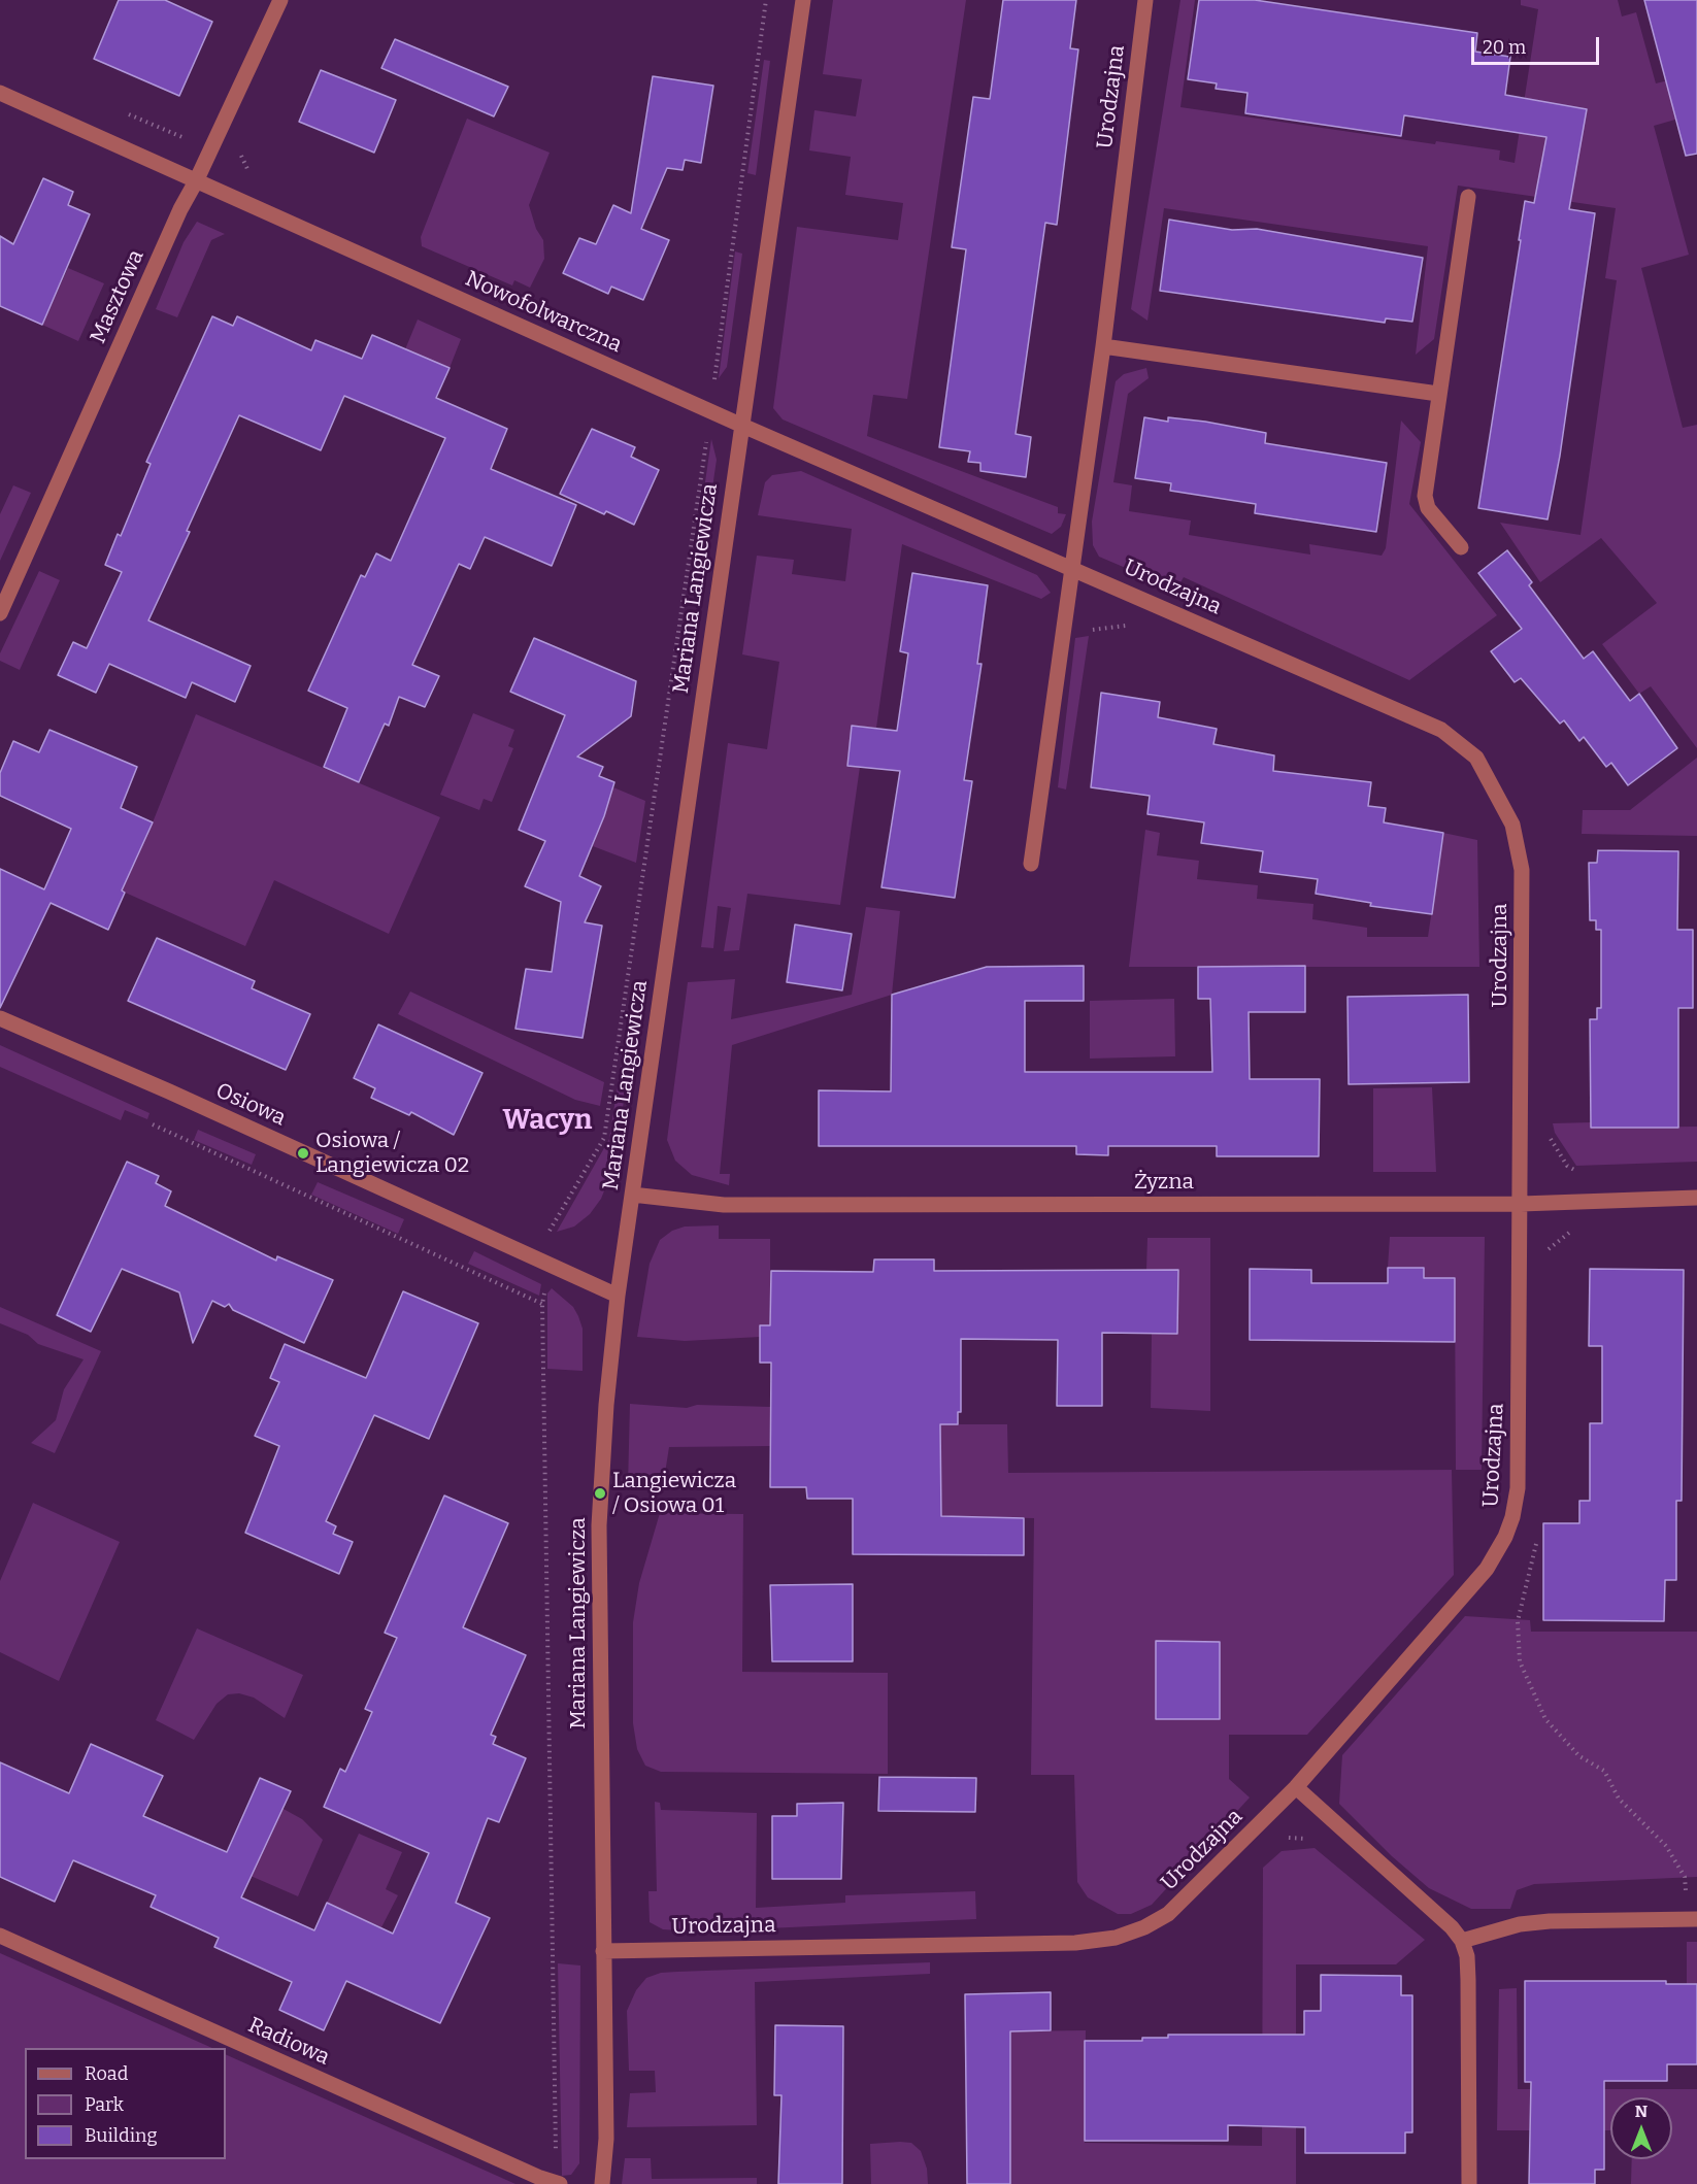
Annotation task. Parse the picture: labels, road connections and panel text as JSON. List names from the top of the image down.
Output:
{
  "streets": {
    "street": [
      "Urodzajna",
      "Masztowa",
      "Nowofolwarczna",
      "Mariana Langiewicza",
      "Osiowa",
      "Żyzna",
      "Radiowa"
    ]
  },
  "crossings": [
    ["Urodzajna", "Nowofolwarczna"],
    ["Urodzajna", "Mariana Langiewicza"],
    ["Urodzajna", "Żyzna"],
    ["Masztowa", "Nowofolwarczna"],
    ["Nowofolwarczna", "Mariana Langiewicza"],
    ["Mariana Langiewicza", "Osiowa"],
    ["Mariana Langiewicza", "Żyzna"]
  ],
  "districts": ["Wacyn"],
  "places": ["Osiowa / Langiewicza 02", "Langiewicza / Osiowa 01"],
  "legend": ["Road", "Park", "Building"],
  "scale_bar": "20 m",
  "north": "top"
}
